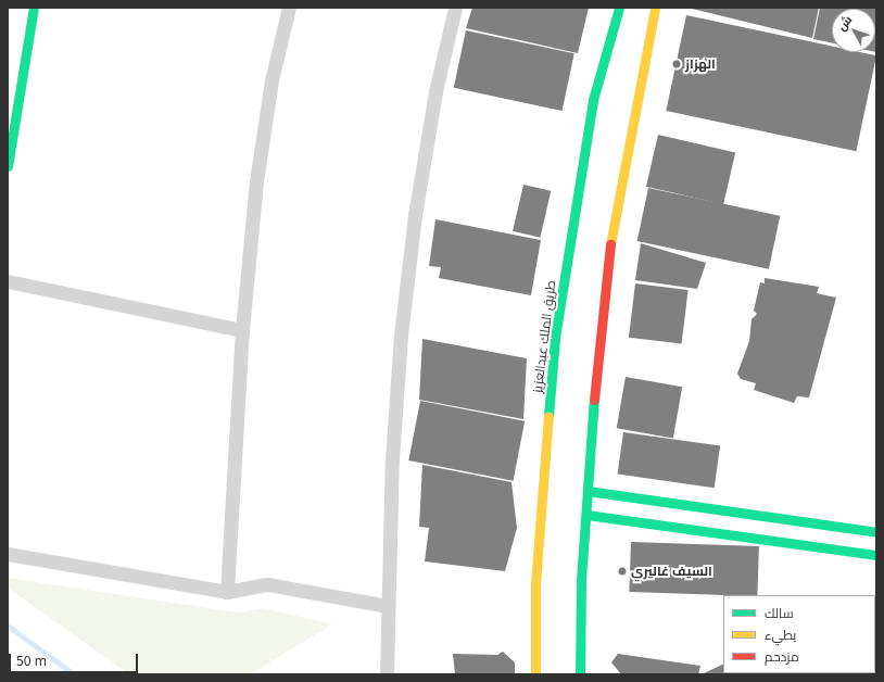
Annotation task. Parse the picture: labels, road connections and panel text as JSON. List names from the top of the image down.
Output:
{
  "streets": {
    "main road": ["طريق الملك عبدالعزيز"]
  },
  "places": ["الهزاز", "السيف غاليري"],
  "legend": ["سالك", "بطيء", "مزدحم"],
  "scale_bar": "50 m",
  "north": "top left"
}
